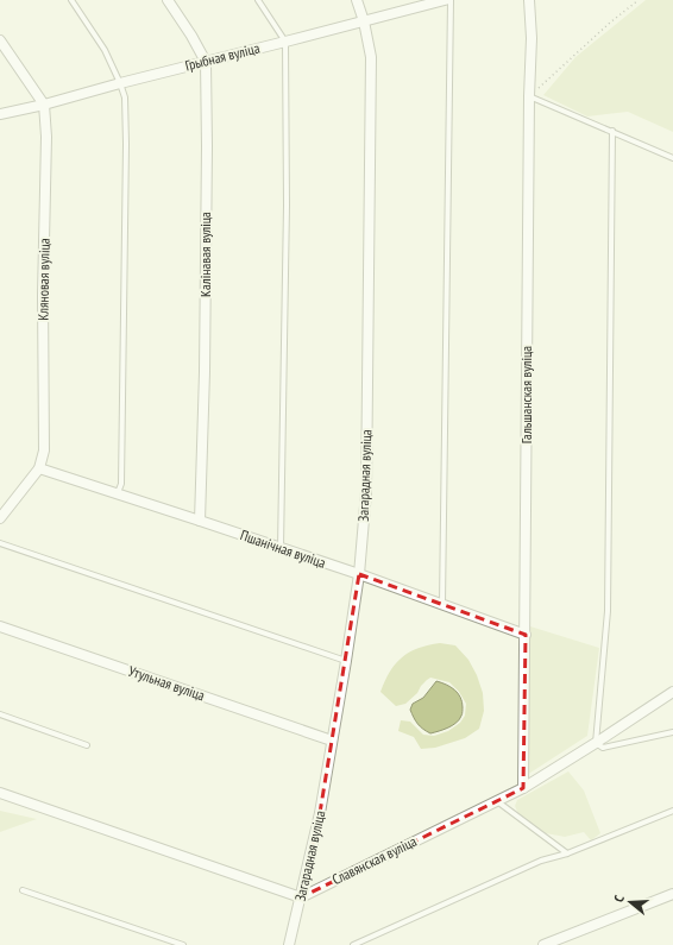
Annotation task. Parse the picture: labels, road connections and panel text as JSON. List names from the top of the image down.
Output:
{
  "streets": {
    "street": [
      "Грыбная вуліца",
      "Калінавая вуліца",
      "Кляновая вуліца",
      "Гальшанская вуліца",
      "Загарадная вуліца",
      "Пшанічная вуліца",
      "Утульная вуліца",
      "Славянская вуліца"
    ]
  },
  "crossings": [
    ["Грыбная вуліца", "Калінавая вуліца"],
    ["Грыбная вуліца", "Кляновая вуліца"],
    ["Грыбная вуліца", "Загарадная вуліца"],
    ["Калінавая вуліца", "Пшанічная вуліца"],
    ["Кляновая вуліца", "Пшанічная вуліца"],
    ["Гальшанская вуліца", "Пшанічная вуліца"],
    ["Гальшанская вуліца", "Славянская вуліца"],
    ["Загарадная вуліца", "Пшанічная вуліца"],
    ["Загарадная вуліца", "Утульная вуліца"],
    ["Загарадная вуліца", "Славянская вуліца"]
  ],
  "north": "left"
}
